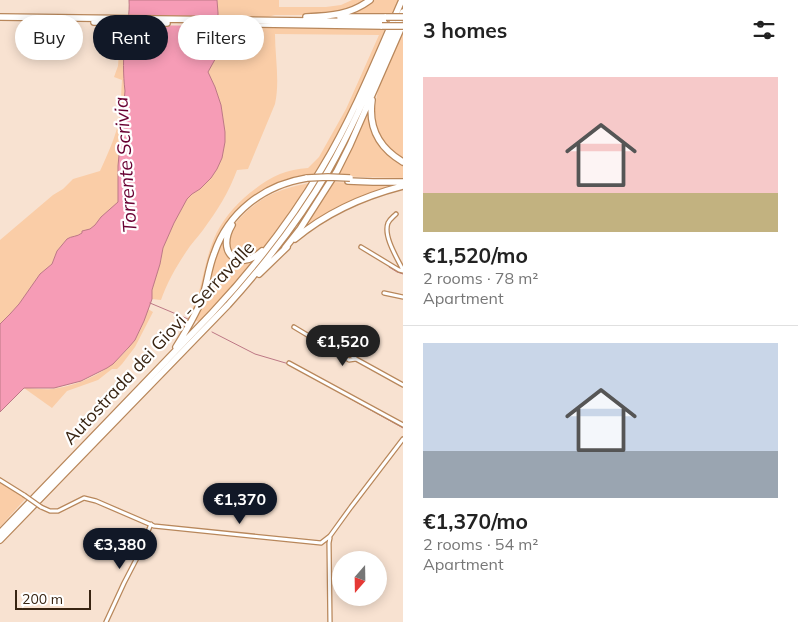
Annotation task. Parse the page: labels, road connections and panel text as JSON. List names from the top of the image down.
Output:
{
  "streets": {
    "highway": ["Autostrada dei Giovi - Serravalle"]
  },
  "water": ["Torrente Scrivia"],
  "scale_bar": "200 m",
  "north": "bottom",
  "page": {
    "heading": "3 homes",
    "chip": ["Buy", "Rent", "Filters"],
    "list": [
      {
        "name": "€1,520/mo",
        "note": "2 rooms · 78 m² · Apartment"
      },
      {
        "name": "€1,370/mo",
        "note": "2 rooms · 54 m² · Apartment"
      }
    ],
    "price": ["€1,520", "€1,370", "€3,380"],
    "scale": "200 m"
  }
}
